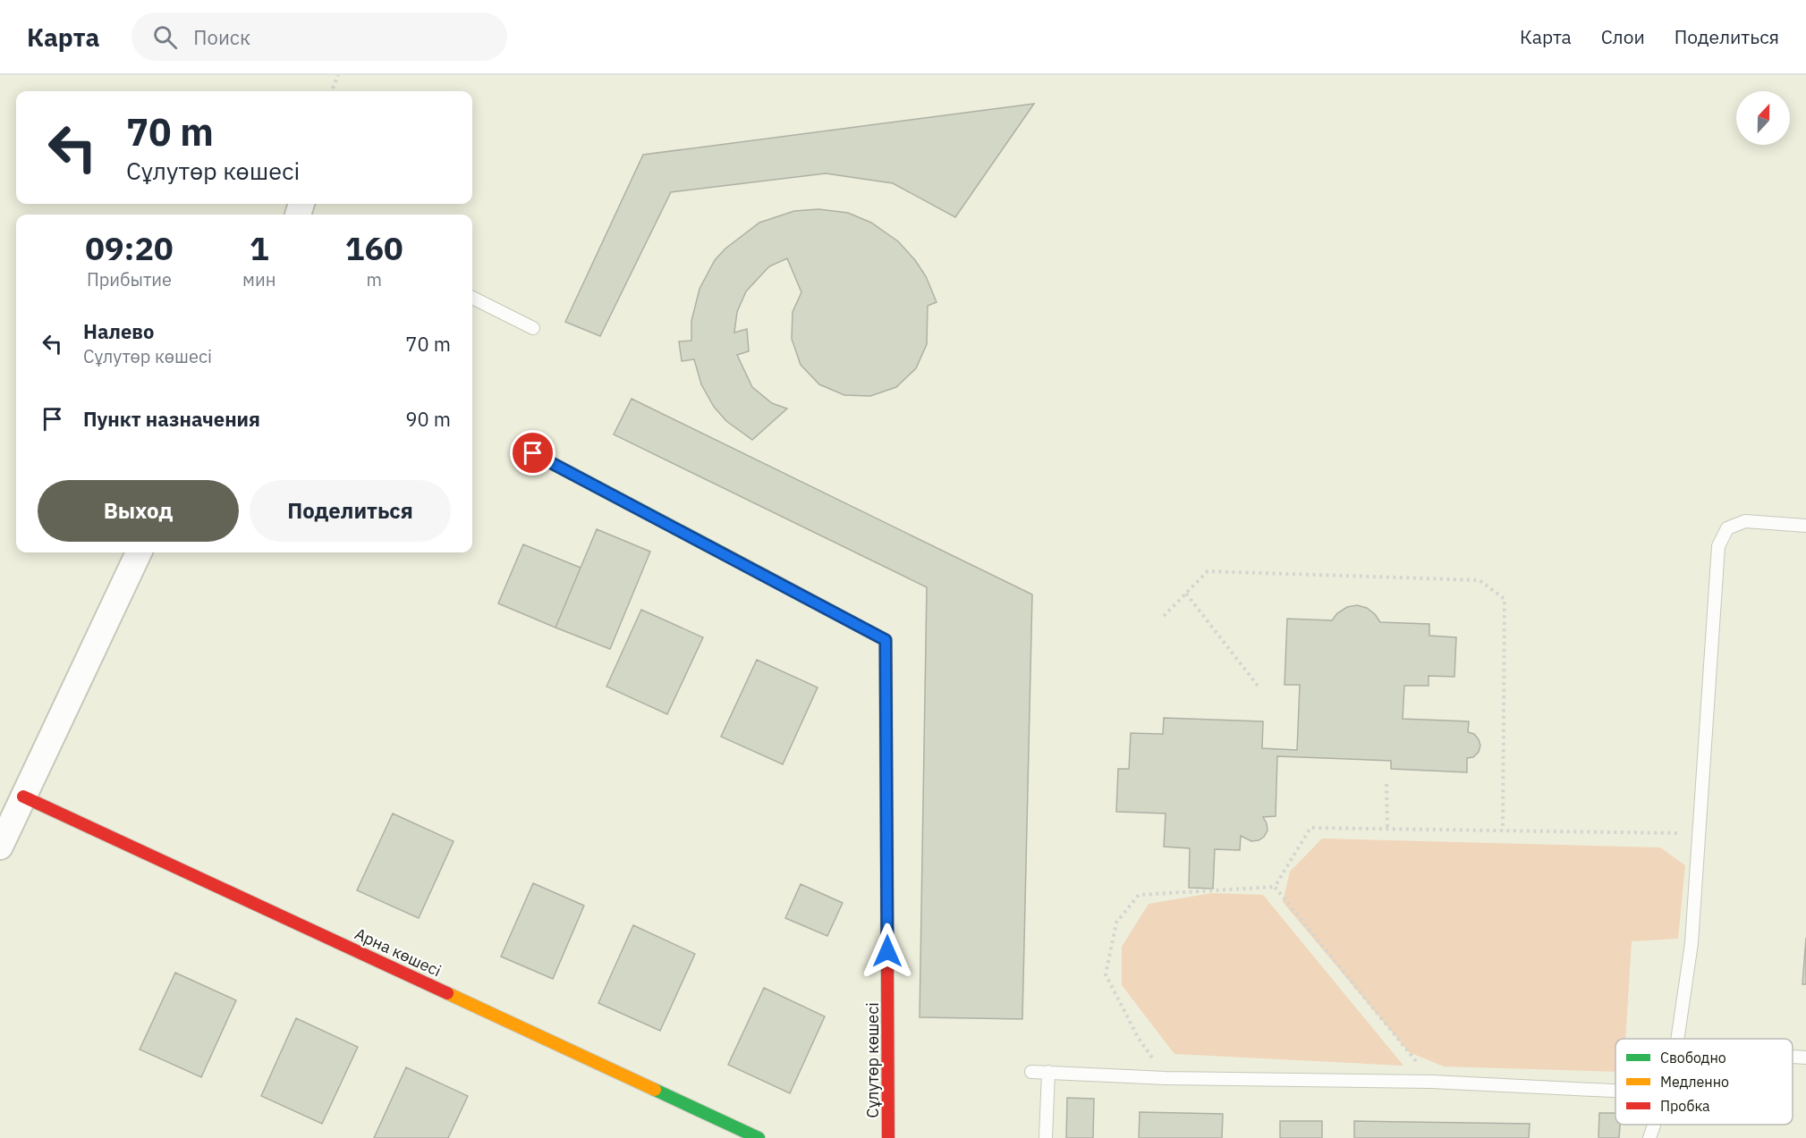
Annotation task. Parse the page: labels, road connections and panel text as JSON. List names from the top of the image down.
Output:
{
  "streets": {
    "street": ["Арна көшесі", "Сұлутөр көшесі"]
  },
  "legend": ["Свободно", "Медленно", "Пробка"],
  "north": "top",
  "page": {
    "header": "Карта",
    "search": "Поиск",
    "nav": ["Карта", "Слои", "Поделиться"],
    "turn": ["70 m", "Сұлутөр көшесі"],
    "eta": [
      "09:20",
      "Прибытие",
      "1",
      "мин",
      "160",
      "m"
    ],
    "list": [
      {
        "name": "Налево",
        "note": "Сұлутөр көшесі",
        "value": "70 m"
      },
      {
        "name": "Пункт назначения",
        "value": "90 m"
      }
    ],
    "buttons": ["Выход", "Поделиться"]
  }
}
